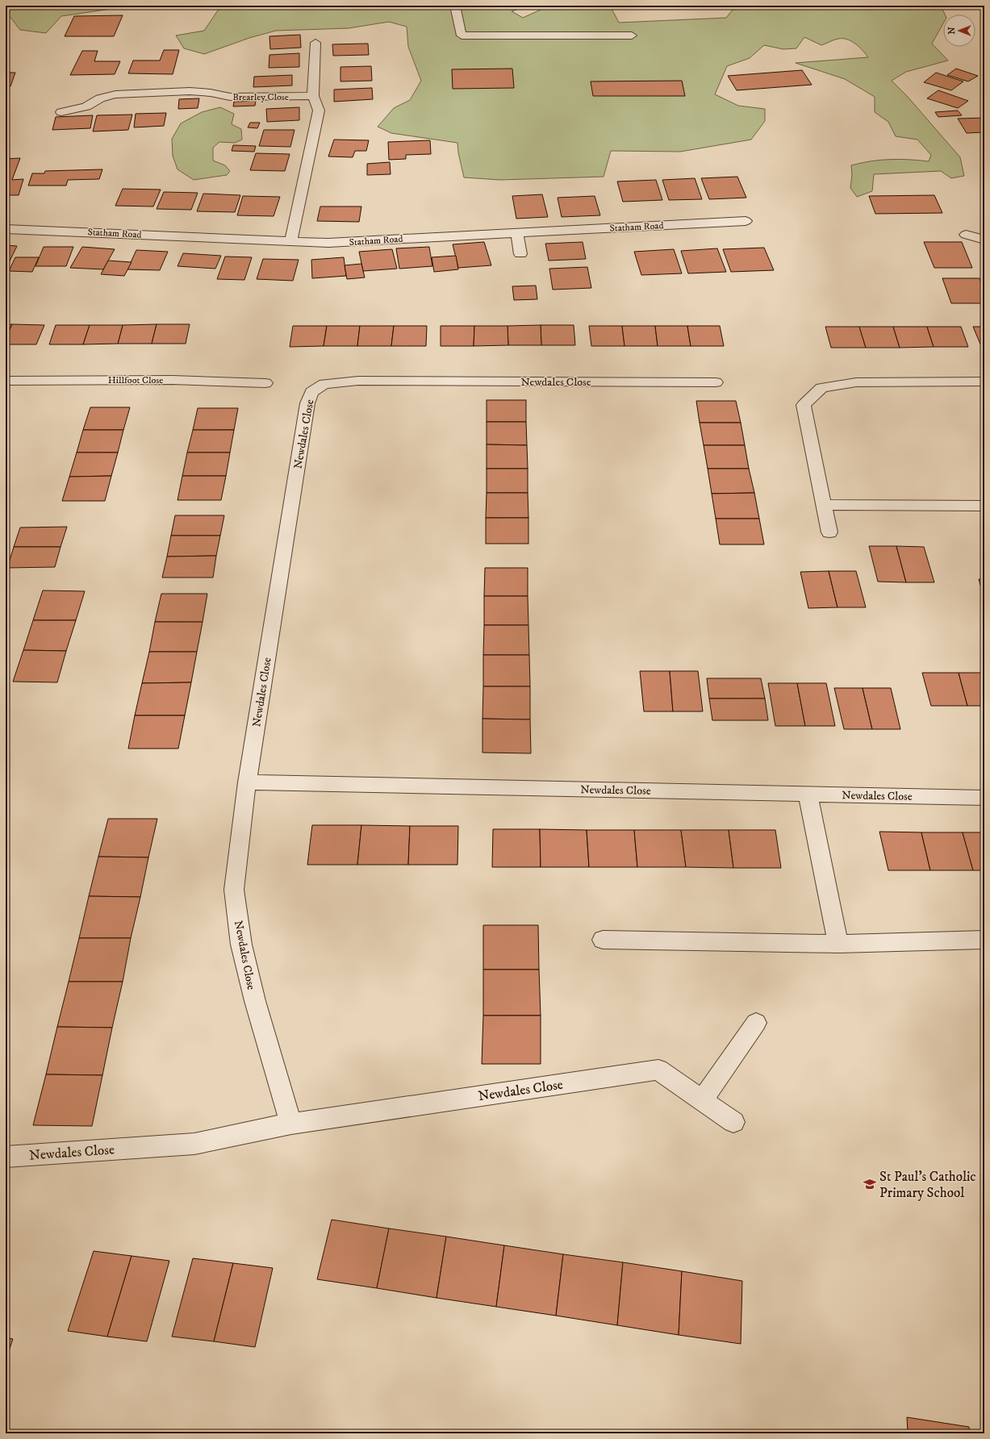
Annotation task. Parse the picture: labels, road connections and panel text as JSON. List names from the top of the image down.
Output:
{
  "streets": {
    "street": [
      "Brearley Close",
      "Statham Road",
      "Hillfoot Close",
      "Newdales Close"
    ]
  },
  "places": {
    "school or university": ["St Paul's Catholic Primary School"]
  },
  "north": "left"
}
